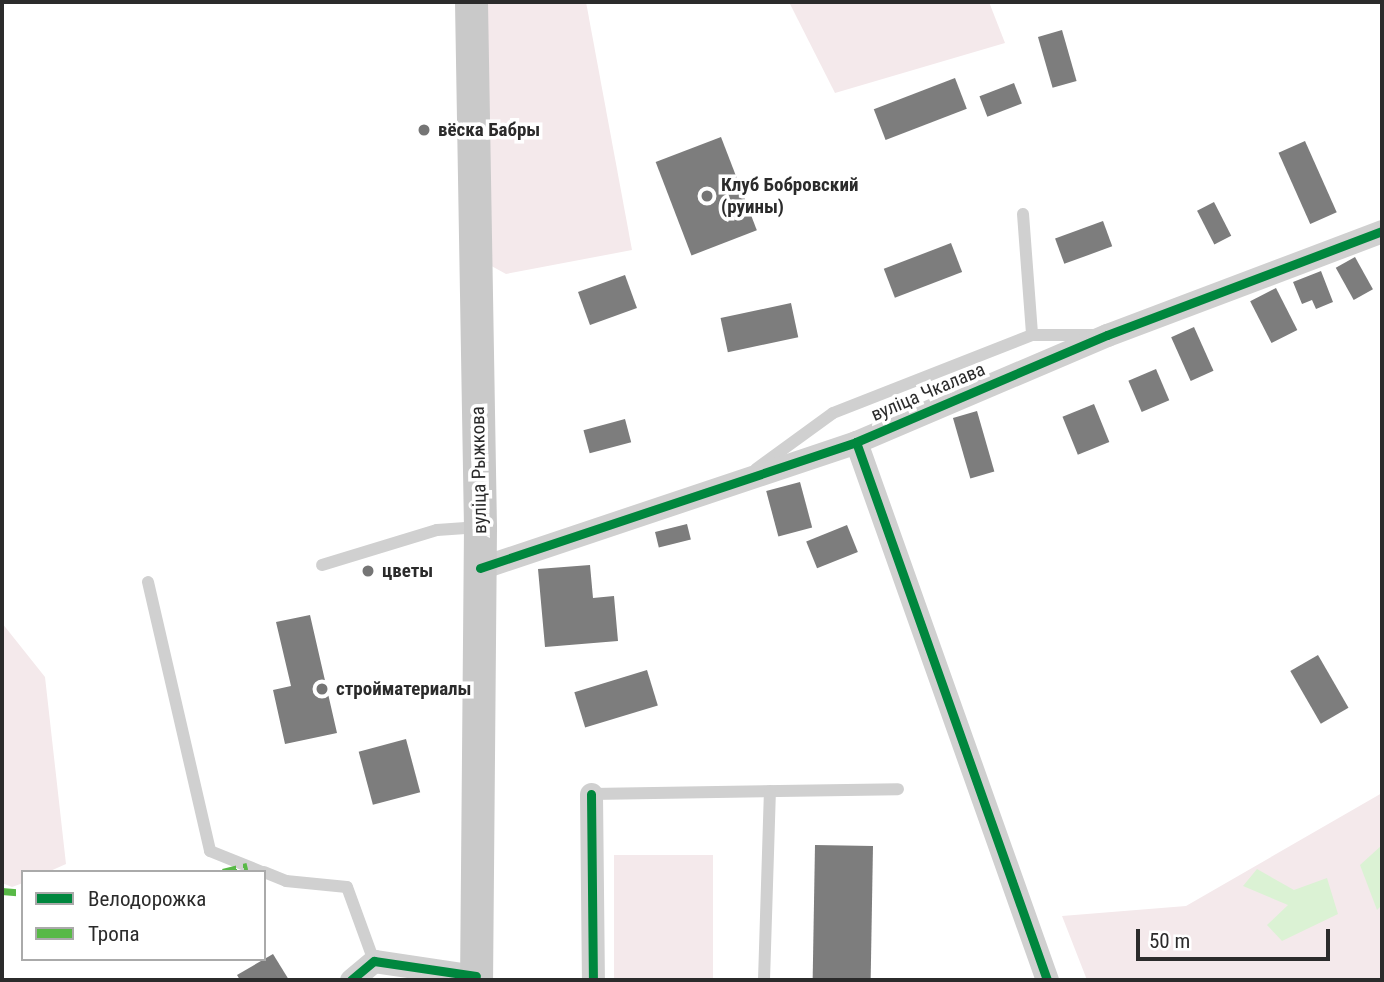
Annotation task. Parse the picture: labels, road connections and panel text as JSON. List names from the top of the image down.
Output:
{
  "streets": {
    "main road": ["вуліца Рыжкова"],
    "street": ["вуліца Чкалава"]
  },
  "crossings": [
    ["вуліца Чкалава", "вуліца Рыжкова"]
  ],
  "places": [
    "вёска Бабры",
    "Клуб Бобровский (руины)",
    "цветы",
    "стройматериалы"
  ],
  "legend": ["Велодорожка", "Тропа"],
  "scale_bar": "50 m"
}
